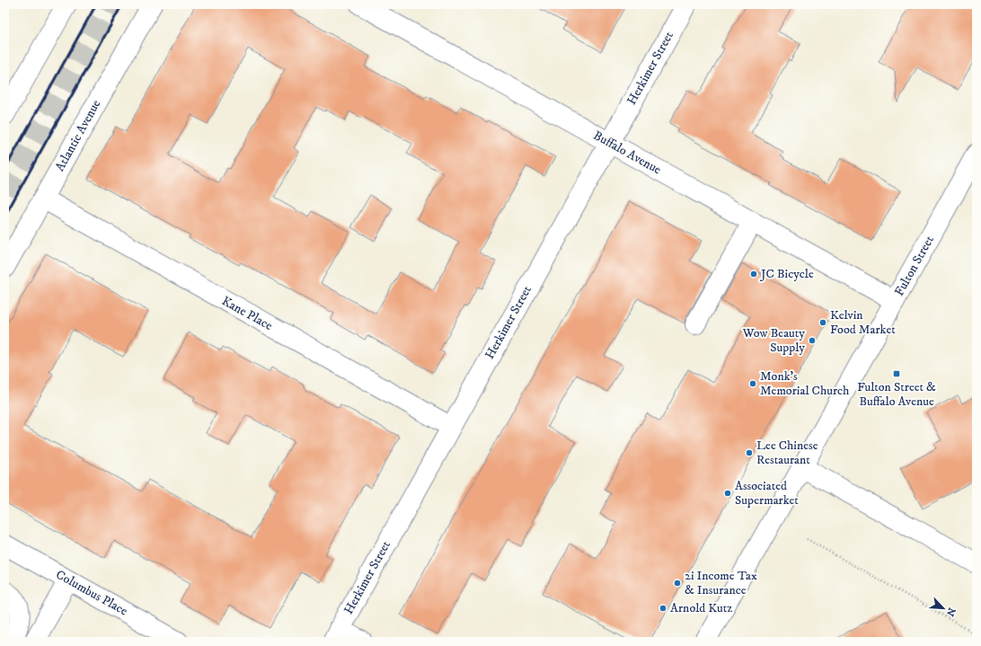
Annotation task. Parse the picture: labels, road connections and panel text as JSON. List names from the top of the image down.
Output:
{
  "streets": {
    "street": [
      "Herkimer Street",
      "Atlantic Avenue",
      "Buffalo Avenue",
      "Fulton Street",
      "Kane Place",
      "Columbus Place"
    ]
  },
  "crossings": [
    ["Herkimer Street", "Buffalo Avenue"],
    ["Herkimer Street", "Kane Place"],
    ["Atlantic Avenue", "Kane Place"],
    ["Buffalo Avenue", "Fulton Street"]
  ],
  "places": {
    "other": [
      "JC Bicycle",
      "Kelvin Food Market",
      "Wow Beauty Supply",
      "Monk's Memorial Church",
      "Lee Chinese Restaurant",
      "Associated Supermarket",
      "2i Income Tax & Insurance",
      "Arnold Kutz"
    ],
    "transit": ["Fulton Street & Buffalo Avenue"]
  },
  "north": "bottom right"
}
